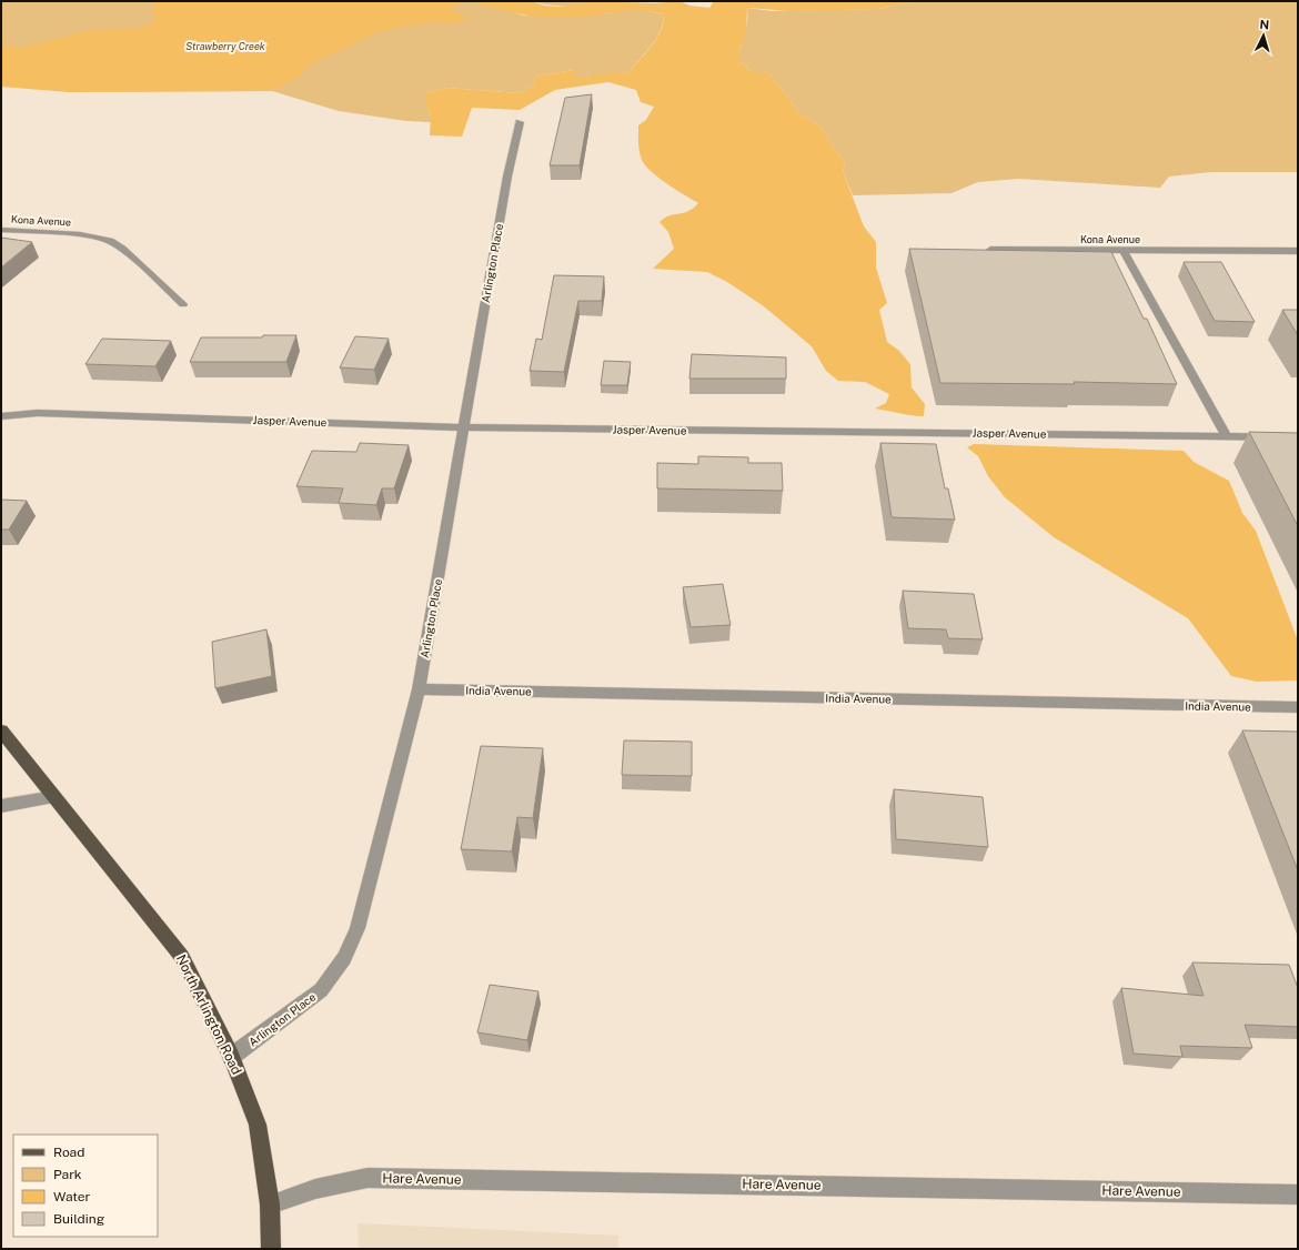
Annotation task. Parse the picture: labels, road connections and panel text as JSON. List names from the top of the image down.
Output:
{
  "streets": {
    "main road": ["North Arlington Road"],
    "street": [
      "Kona Avenue",
      "Arlington Place",
      "Jasper Avenue",
      "India Avenue",
      "Hare Avenue"
    ]
  },
  "crossings": [
    ["Arlington Place", "Jasper Avenue"],
    ["Arlington Place", "India Avenue"],
    ["Arlington Place", "North Arlington Road"],
    ["North Arlington Road", "Hare Avenue"]
  ],
  "water": ["Strawberry Creek"],
  "legend": [
    "Road",
    "Park",
    "Water",
    "Building"
  ],
  "north": "top"
}
